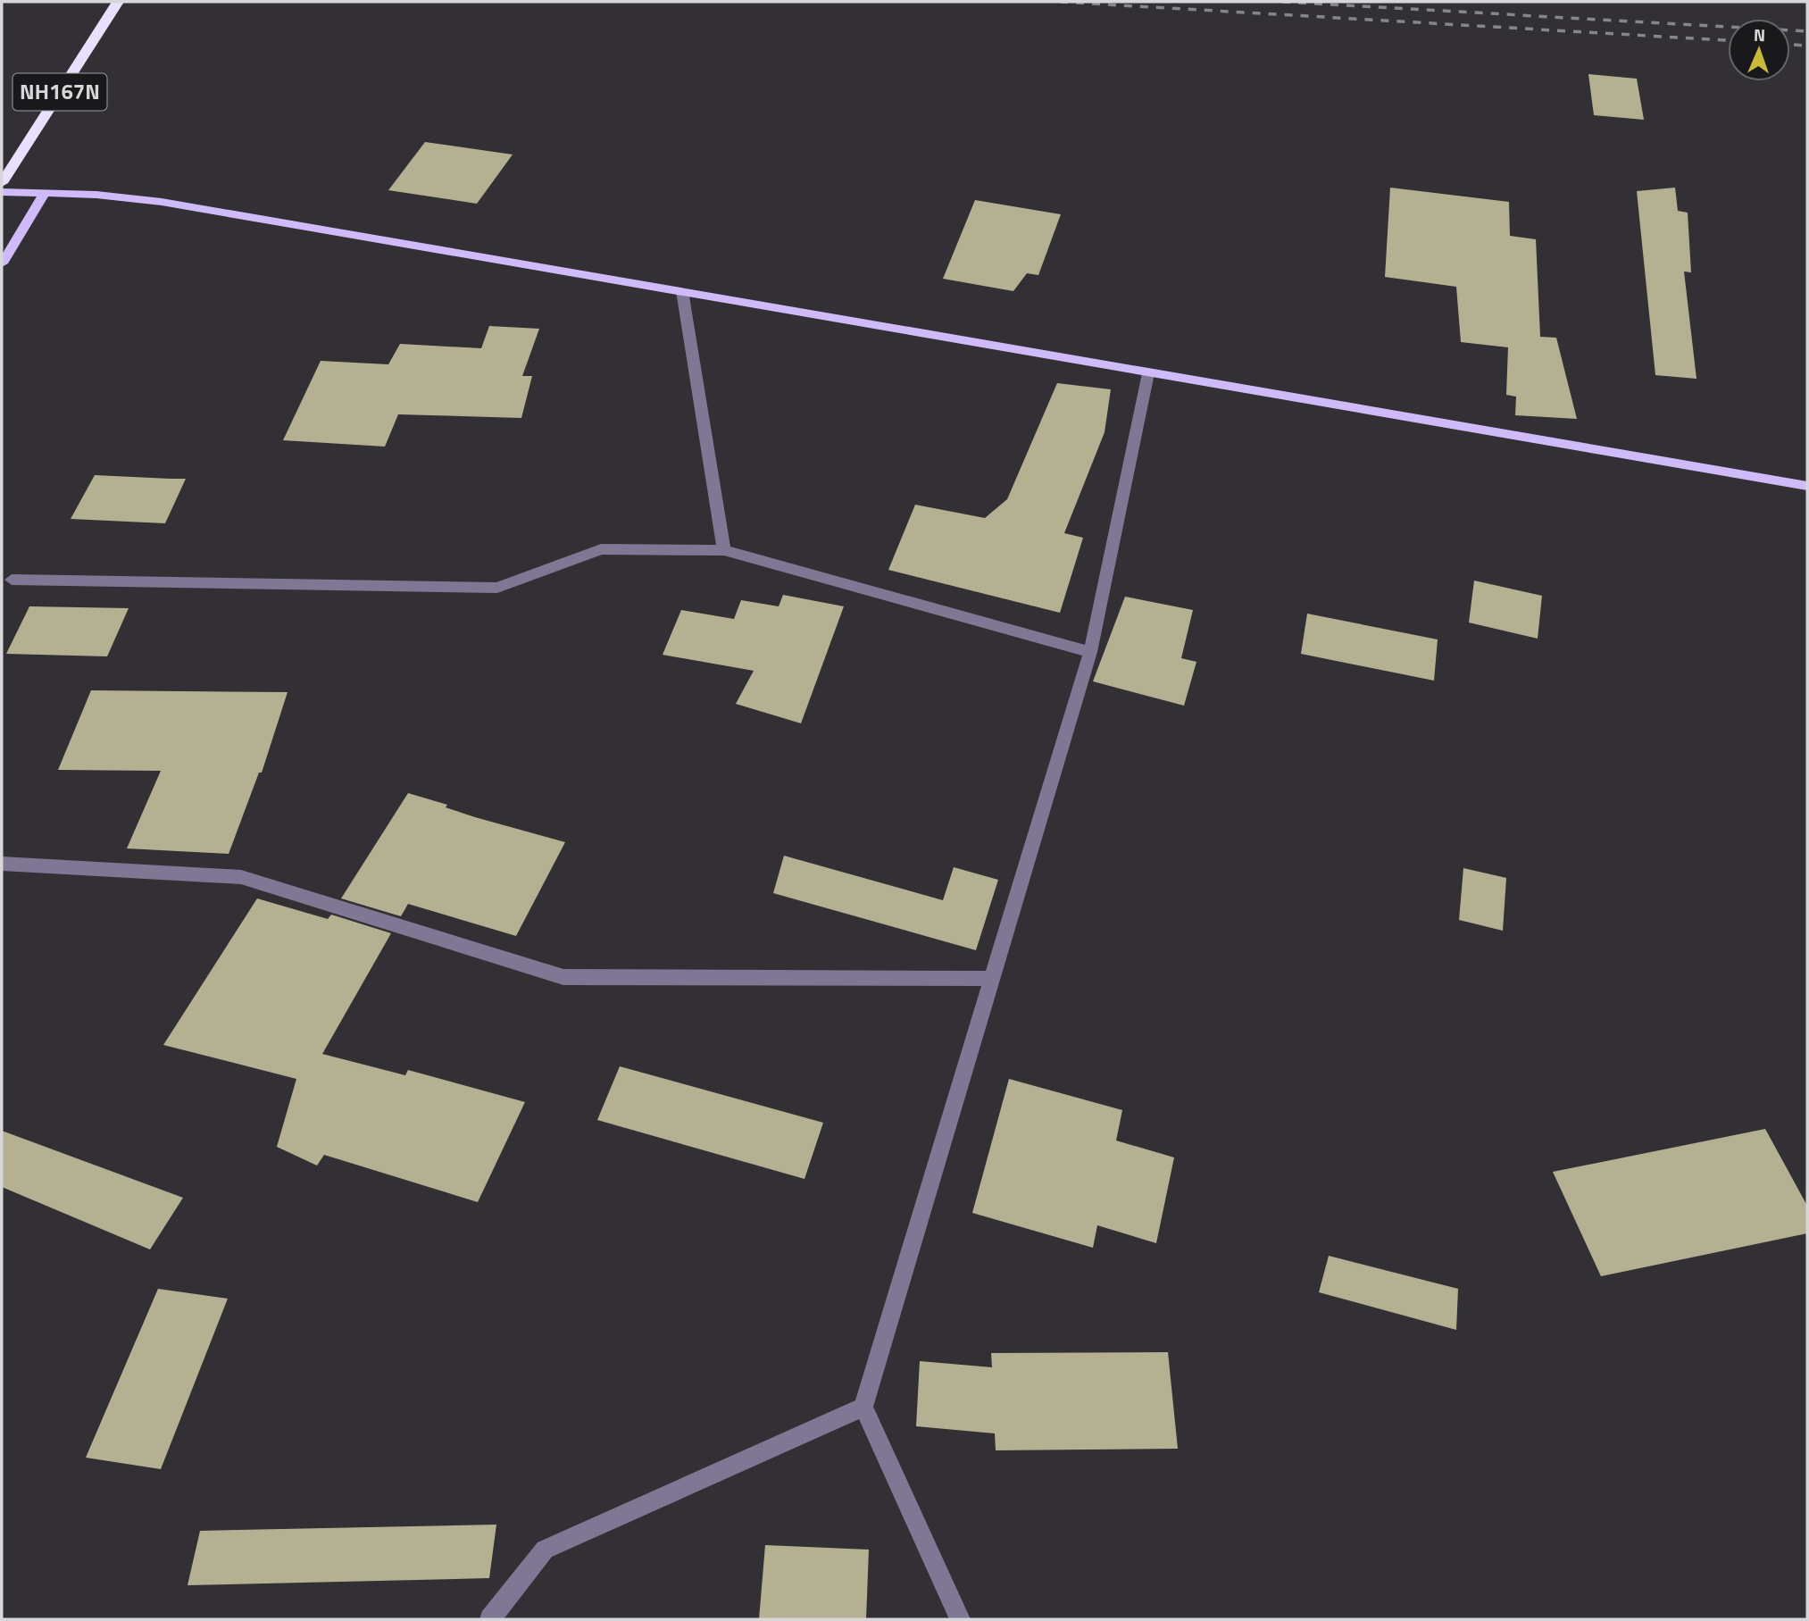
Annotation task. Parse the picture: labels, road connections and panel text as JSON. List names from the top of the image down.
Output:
{
  "streets": {
    "highway": ["NH167N"]
  },
  "north": "top"
}
